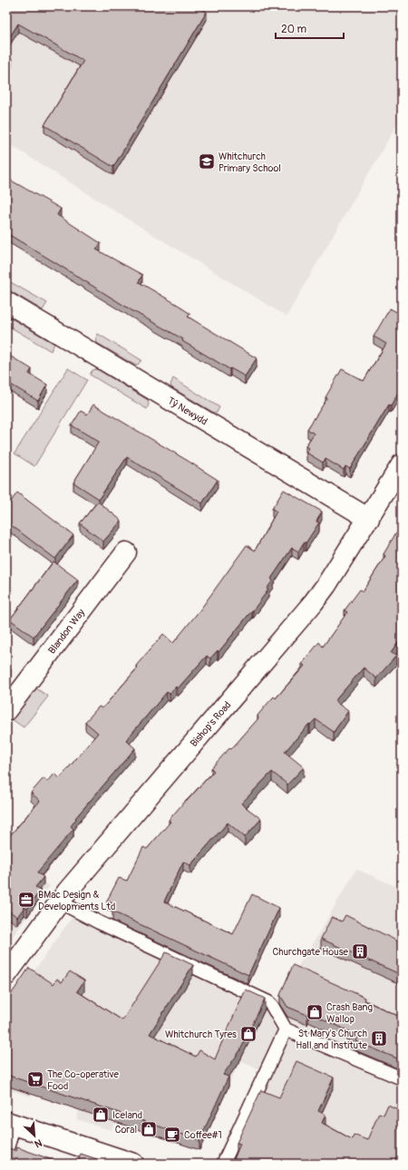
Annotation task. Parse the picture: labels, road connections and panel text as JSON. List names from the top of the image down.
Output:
{
  "streets": {
    "street": ["Tŷ Newydd", "Blandon Way", "Bishop's Road"]
  },
  "crossings": [
    ["Tŷ Newydd", "Bishop's Road"]
  ],
  "places": {
    "school or university": ["Whitchurch Primary School"],
    "office": ["BMac Design & Developments Ltd"],
    "building": ["Churchgate House", "St Mary's Church Hall and Institute"],
    "shop": [
      "Crash Bang Wallop",
      "Whitchurch Tyres",
      "Iceland",
      "Coral"
    ],
    "supermarket": ["The Co-operative Food"],
    "cafe": ["Coffee#1"]
  },
  "scale_bar": "20 m",
  "north": "bottom right"
}
